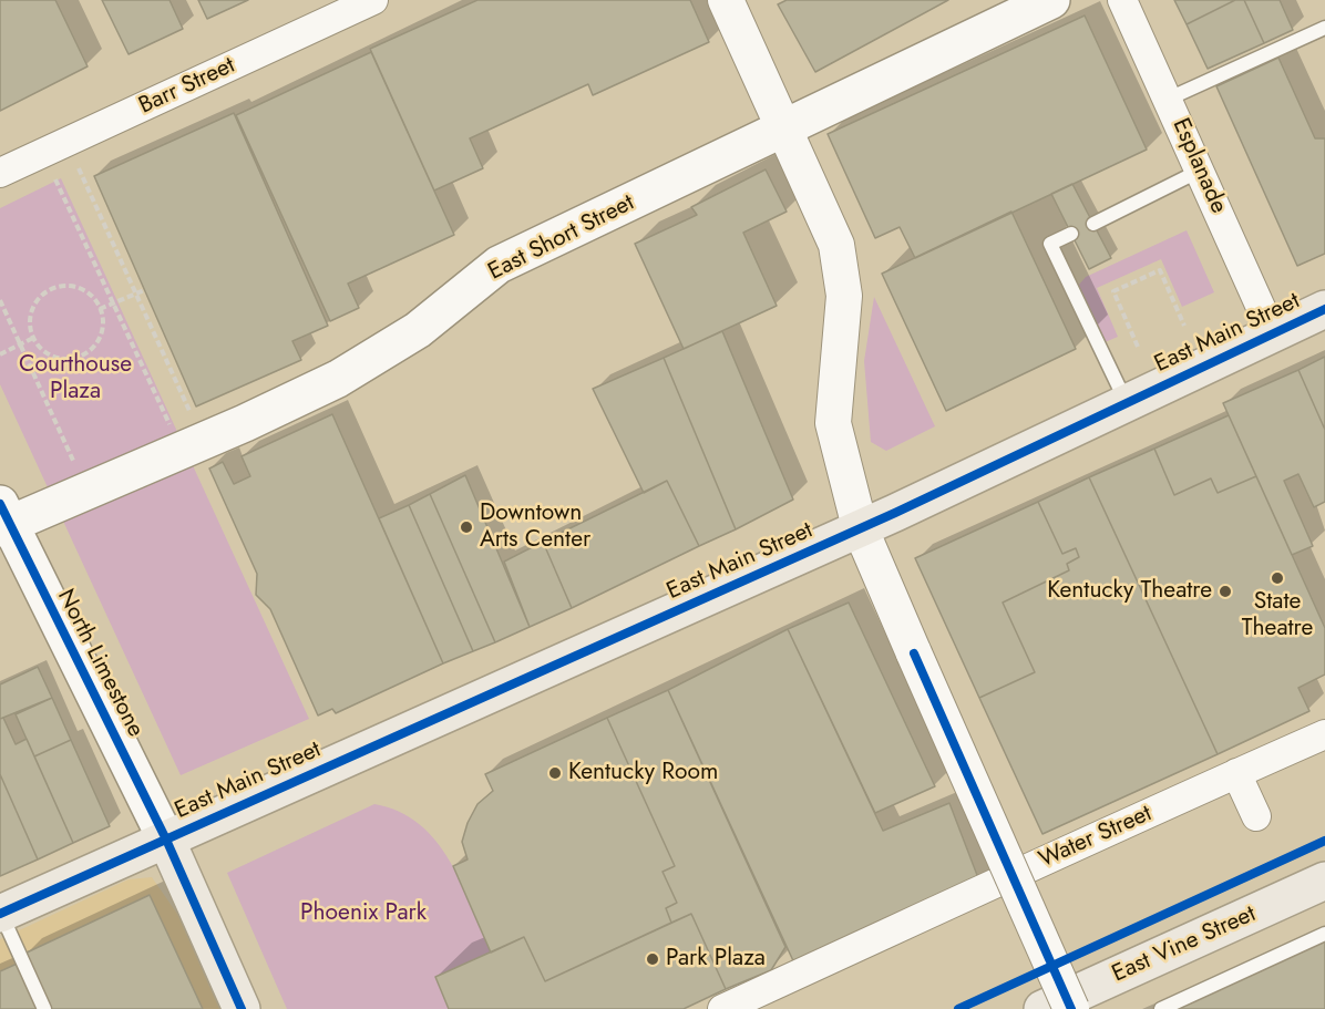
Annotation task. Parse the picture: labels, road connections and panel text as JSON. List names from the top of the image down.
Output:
{
  "streets": {
    "main road": [
      "East Short Street",
      "East Main Street",
      "North Limestone",
      "East Vine Street"
    ],
    "street": ["Barr Street", "Esplanade", "Water Street"]
  },
  "crossings": [
    ["Esplanade", "East Main Street"],
    ["East Short Street", "North Limestone"],
    ["East Main Street", "North Limestone"]
  ],
  "parks": ["Courthouse Plaza", "Phoenix Park"],
  "places": [
    "Downtown Arts Center",
    "State Theatre",
    "Kentucky Theatre",
    "Kentucky Room",
    "Park Plaza"
  ]
}
